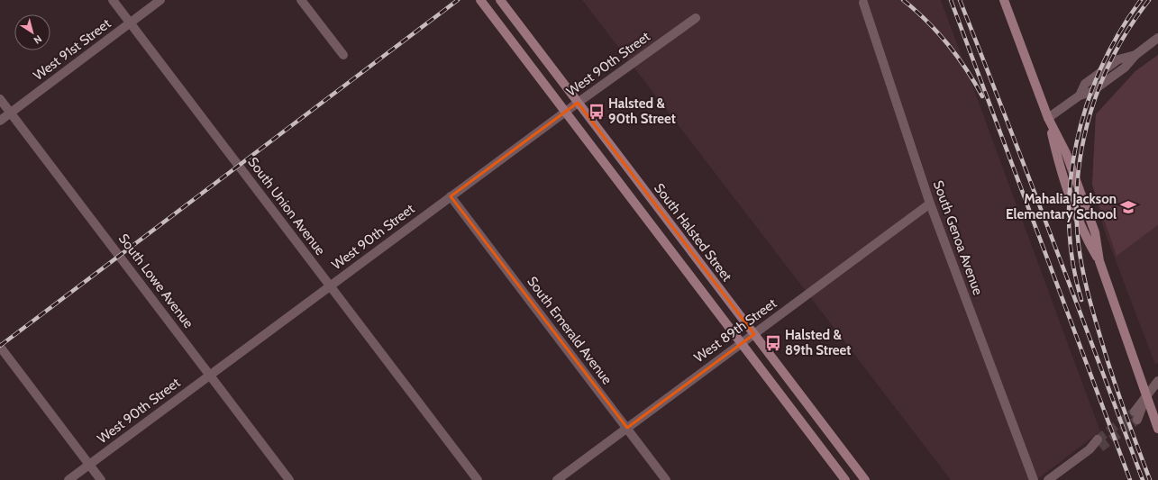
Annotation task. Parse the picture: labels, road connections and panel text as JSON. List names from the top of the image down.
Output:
{
  "streets": {
    "main road": ["South Halsted Street"],
    "street": [
      "West 91st Street",
      "West 90th Street",
      "South Union Avenue",
      "South Genoa Avenue",
      "South Lowe Avenue",
      "South Emerald Avenue",
      "West 89th Street"
    ]
  },
  "crossings": [
    ["West 91st Street", "South Union Avenue"],
    ["West 91st Street", "South Lowe Avenue"],
    ["West 90th Street", "South Union Avenue"],
    ["West 90th Street", "South Halsted Street"],
    ["West 90th Street", "South Lowe Avenue"],
    ["West 90th Street", "South Emerald Avenue"],
    ["South Halsted Street", "West 89th Street"],
    ["South Genoa Avenue", "West 89th Street"],
    ["South Emerald Avenue", "West 89th Street"]
  ],
  "places": {
    "bus stop": ["Halsted & 90th Street", "Halsted & 89th Street"],
    "school or university": ["Mahalia Jackson Elementary School"]
  },
  "north": "bottom right"
}
